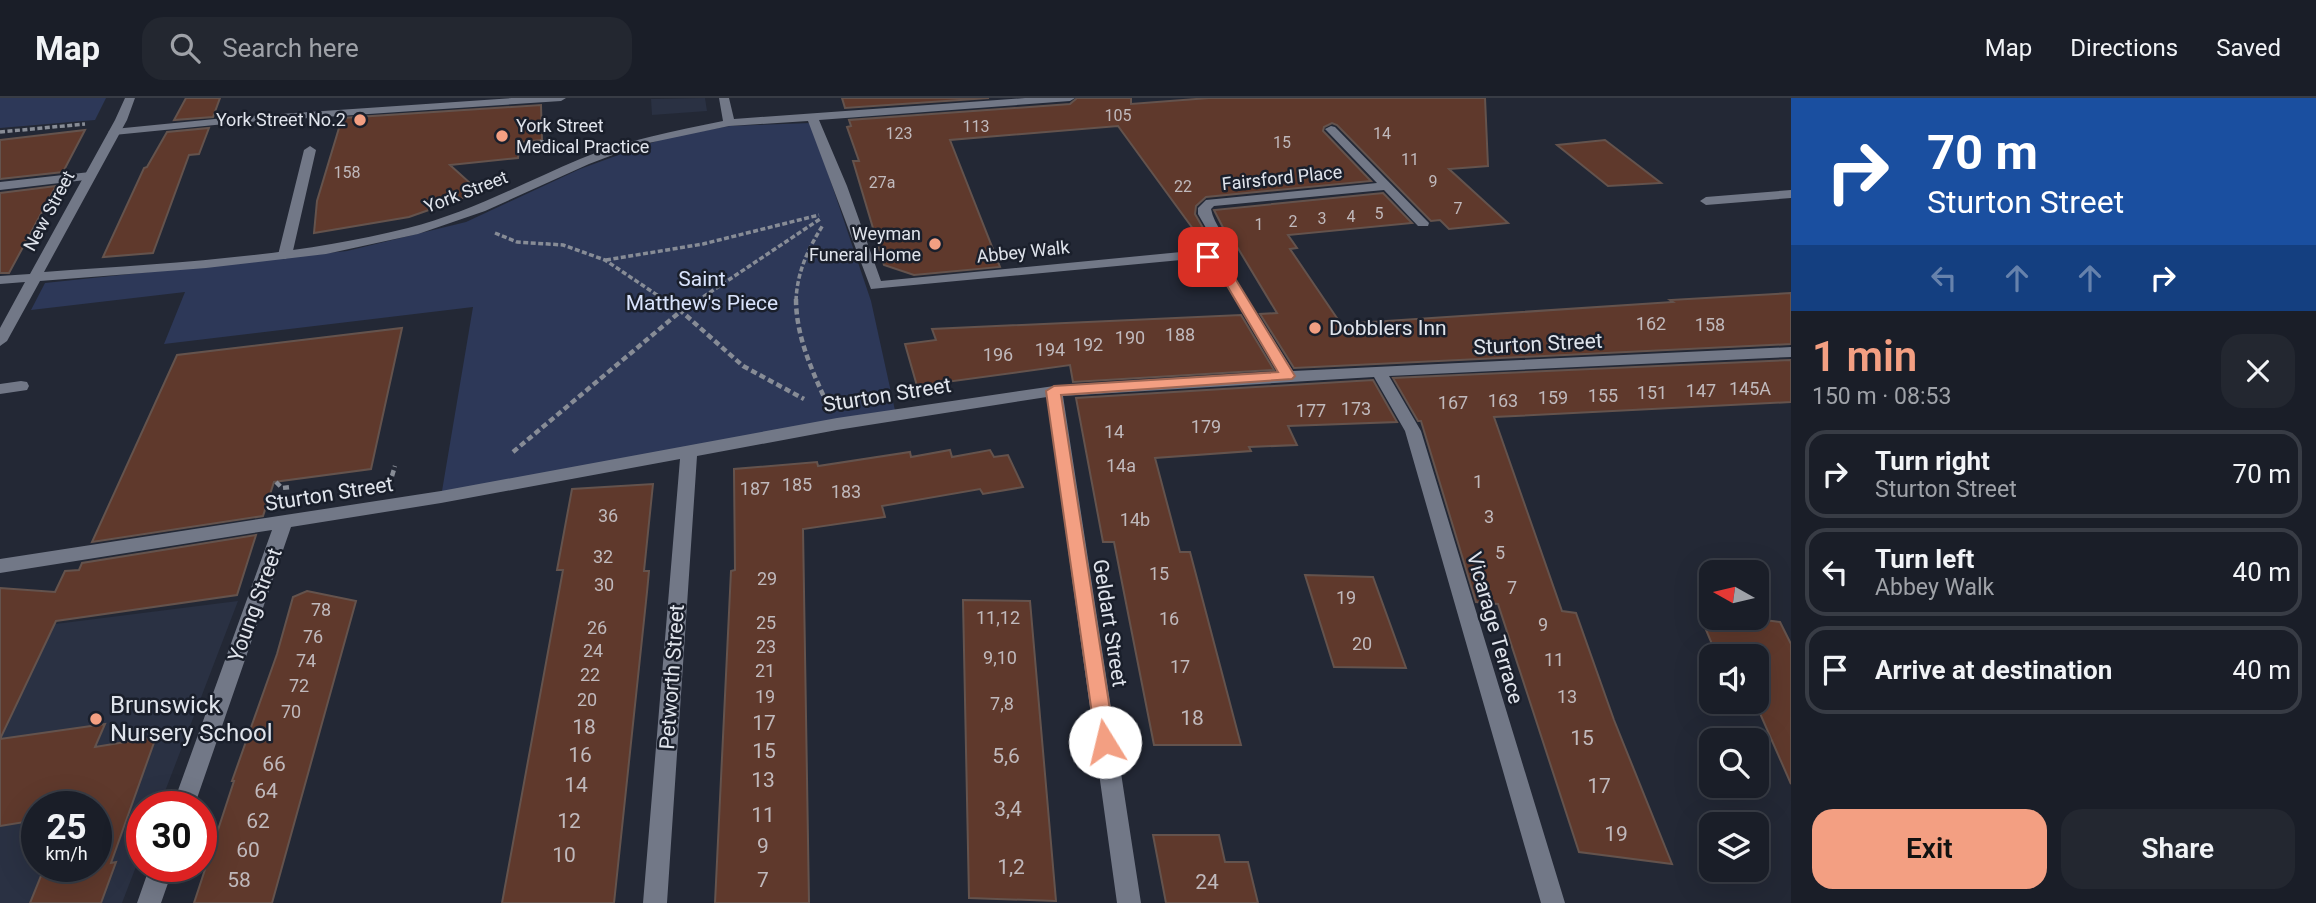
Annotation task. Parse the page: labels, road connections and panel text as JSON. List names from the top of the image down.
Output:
{
  "streets": {
    "street": [
      "Fairsford Place",
      "York Street",
      "New Street",
      "Abbey Walk",
      "Sturton Street",
      "Young Street",
      "Geldart Street",
      "Vicarage Terrace",
      "Petworth Street"
    ]
  },
  "crossings": [
    ["Fairsford Place", "Abbey Walk"],
    ["York Street", "New Street"],
    ["York Street", "Abbey Walk"],
    ["Sturton Street", "Young Street"],
    ["Sturton Street", "Geldart Street"],
    ["Sturton Street", "Vicarage Terrace"],
    ["Sturton Street", "Petworth Street"]
  ],
  "parks": ["Saint Matthew's Piece"],
  "places": [
    "York Street No.2",
    "York Street Medical Practice",
    "Weyman Funeral Home",
    "Dobblers Inn",
    "Brunswick Nursery School"
  ],
  "house_numbers": [
    "105",
    "113",
    "123",
    "14",
    "15",
    "11",
    "158",
    "9",
    "27a",
    "22",
    "7",
    "5",
    "4",
    "3",
    "2",
    "1",
    "162",
    "158",
    "188",
    "190",
    "192",
    "194",
    "196",
    "145A",
    "147",
    "151",
    "155",
    "159",
    "163",
    "167",
    "173",
    "177",
    "179",
    "14",
    "14a",
    "1",
    "185",
    "187",
    "183",
    "36",
    "3",
    "14b",
    "5",
    "32",
    "15",
    "29",
    "30",
    "7",
    "19",
    "78",
    "11,12",
    "16",
    "25",
    "9",
    "26",
    "76",
    "20",
    "23",
    "24",
    "9,10",
    "11",
    "74",
    "17",
    "21",
    "22",
    "72",
    "19",
    "13",
    "20",
    "7,8",
    "70",
    "18",
    "17",
    "18",
    "15",
    "15",
    "16",
    "5,6",
    "66",
    "13",
    "14",
    "17",
    "64",
    "3,4",
    "11",
    "62",
    "12",
    "19",
    "9",
    "60",
    "10",
    "1,2",
    "58",
    "7",
    "24"
  ],
  "north": "left",
  "page": {
    "header": "Map",
    "search": "Search here",
    "nav": ["Map", "Directions", "Saved"],
    "turn": ["70 m", "Sturton Street"],
    "heading": ["1 min", "150 m · 08:53"],
    "list": [
      {
        "name": "Turn right",
        "note": "Sturton Street",
        "value": "70 m"
      },
      {
        "name": "Turn left",
        "note": "Abbey Walk",
        "value": "40 m"
      },
      {
        "name": "Arrive at destination",
        "value": "40 m"
      }
    ],
    "speed": "25 km/h",
    "limit": "30",
    "buttons": ["Exit", "Share"]
  }
}
